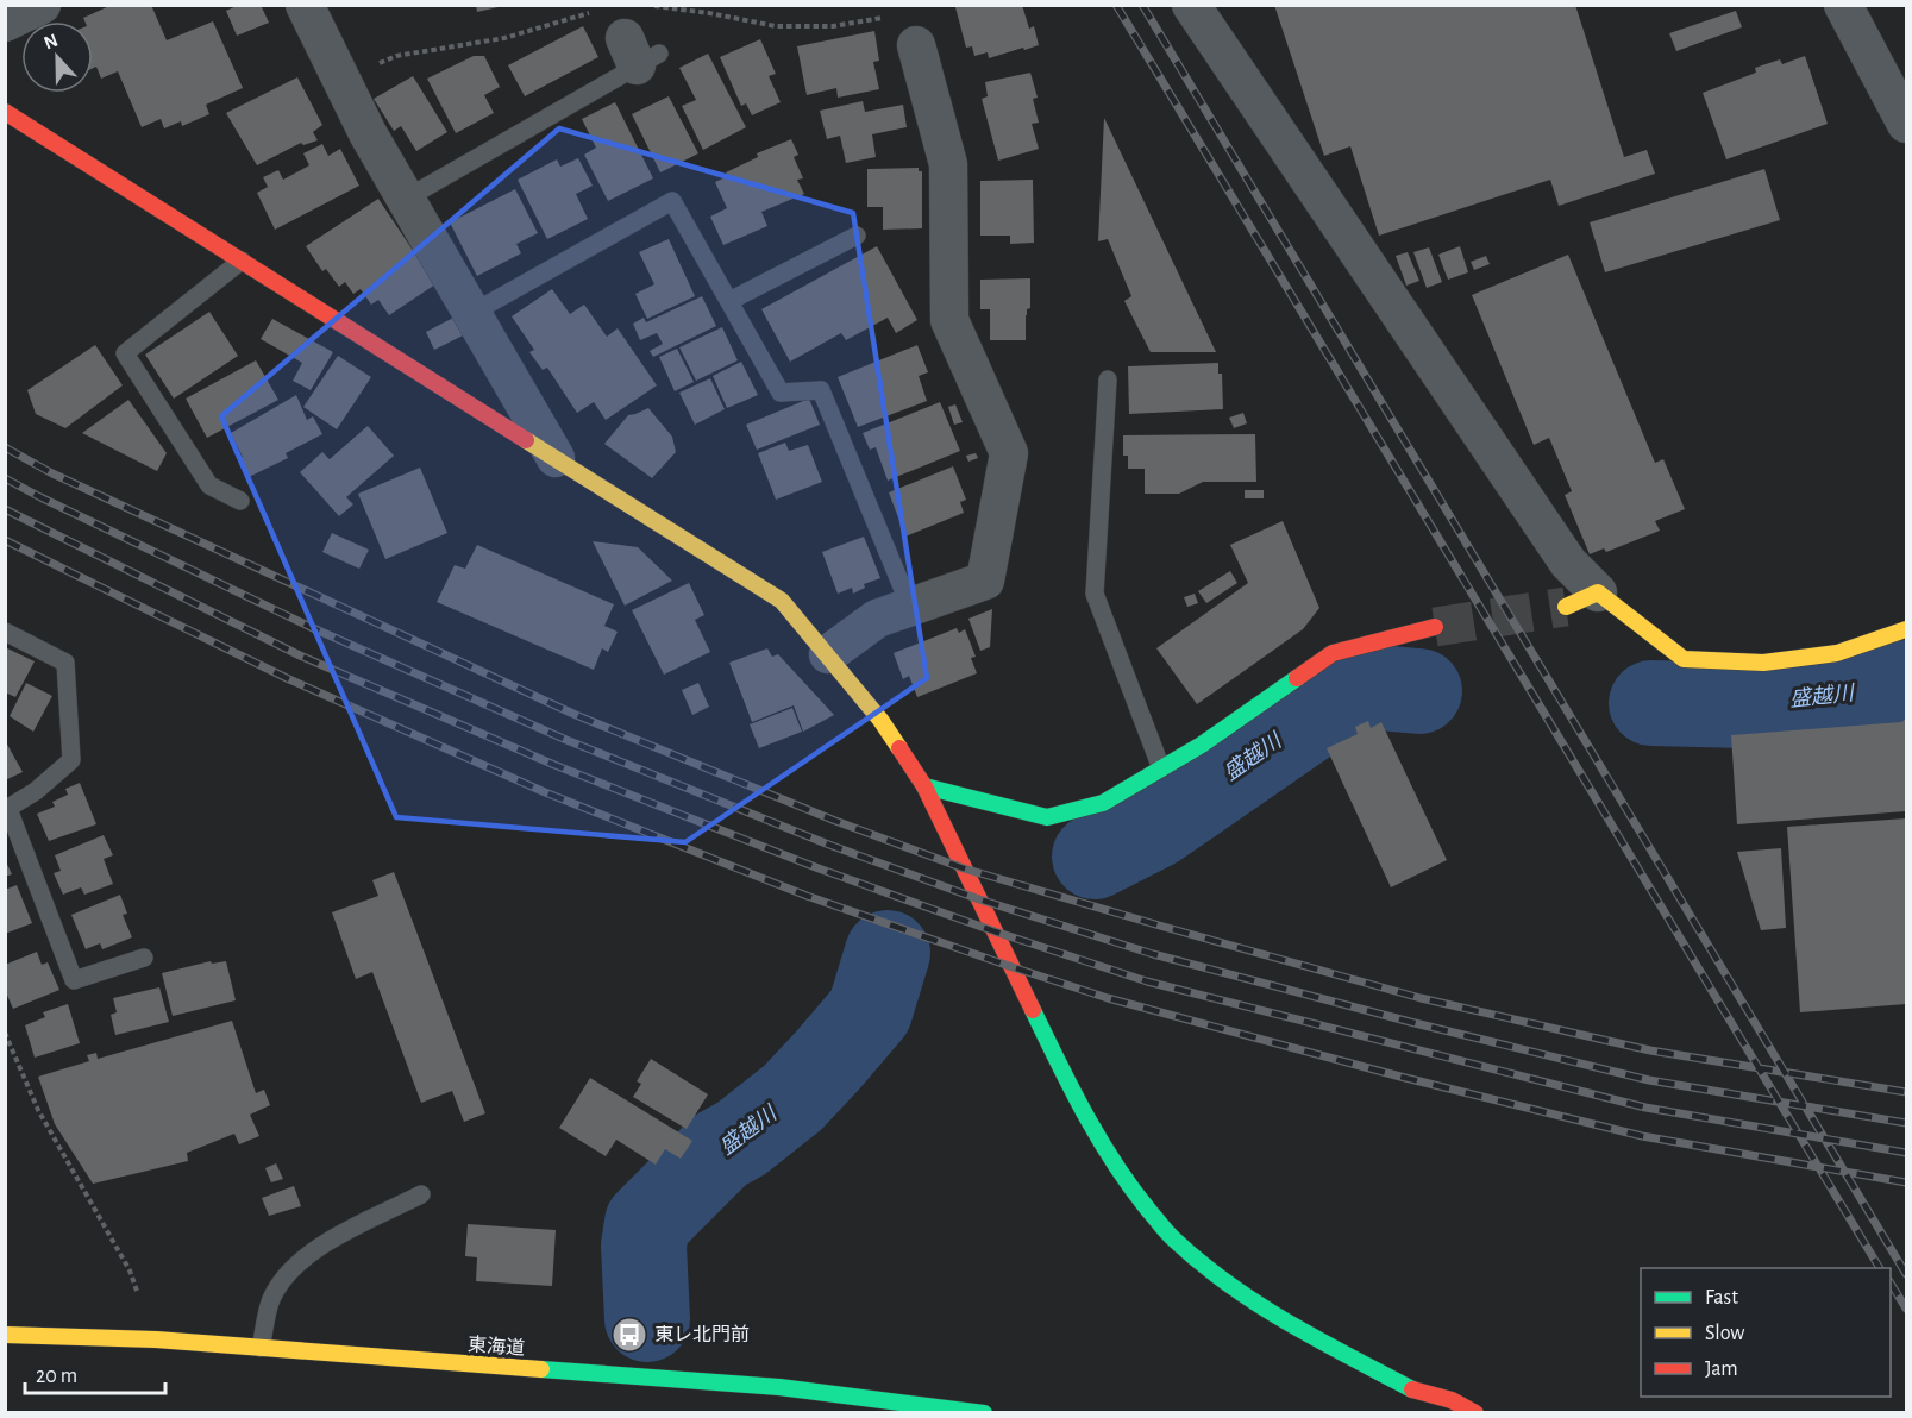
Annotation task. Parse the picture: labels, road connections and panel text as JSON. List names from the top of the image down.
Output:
{
  "streets": {
    "main road": ["東海道"]
  },
  "water": ["盛越川"],
  "places": {
    "bus stop": ["東レ北門前"]
  },
  "legend": ["Fast", "Slow", "Jam"],
  "scale_bar": "20 m",
  "north": "top"
}
